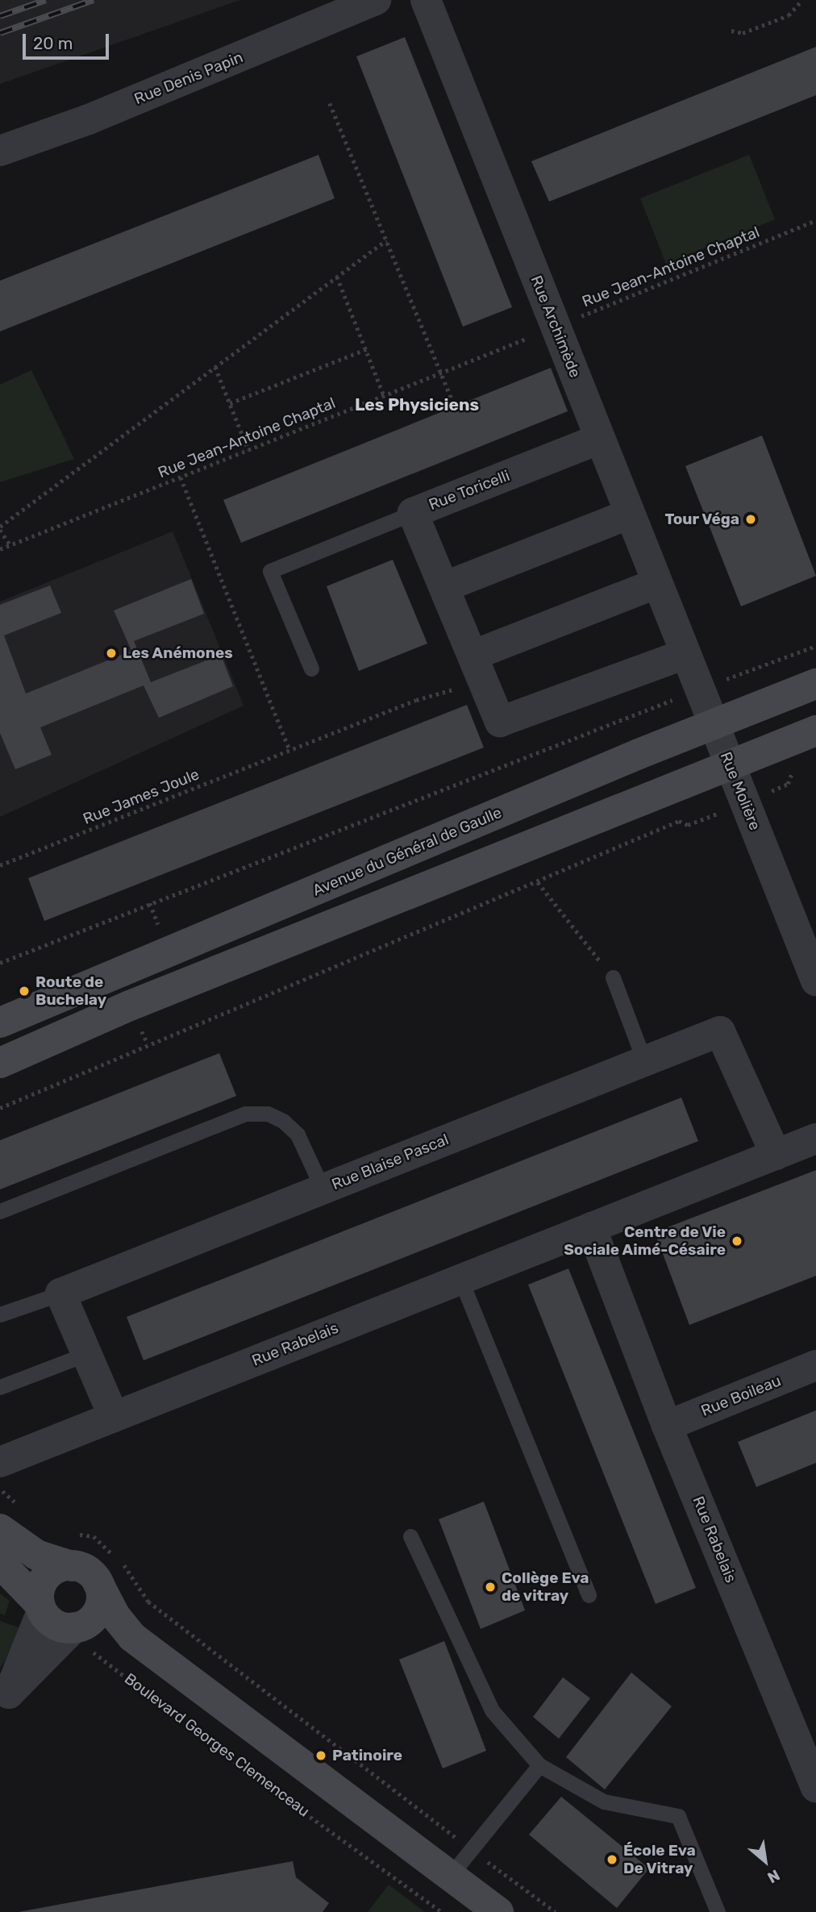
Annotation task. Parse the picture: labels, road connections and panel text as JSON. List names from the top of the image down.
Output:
{
  "streets": {
    "main road": ["Avenue du Général de Gaulle"],
    "street": [
      "Rue Denis Papin",
      "Rue Archimède",
      "Rue Toricelli",
      "Rue Molière",
      "Rue Blaise Pascal",
      "Rue Rabelais",
      "Rue Boileau"
    ],
    "path": ["Rue Jean-Antoine Chaptal", "Rue James Joule", "Boulevard Georges Clemenceau"]
  },
  "crossings": [
    ["Rue Jean-Antoine Chaptal", "Rue Archimède"],
    ["Rue Archimède", "Rue Toricelli"],
    ["Rue Archimède", "Rue Molière"],
    ["Rue Toricelli", "Rue Molière"],
    ["Rue Toricelli", "Rue James Joule"],
    ["Rue Molière", "Avenue du Général de Gaulle"],
    ["Rue Blaise Pascal", "Rue Rabelais"],
    ["Rue Rabelais", "Rue Boileau"]
  ],
  "districts": ["Les Physiciens"],
  "places": [
    "Tour Véga",
    "Les Anémones",
    "Route de Buchelay",
    "Centre de Vie Sociale Aimé-Césaire",
    "Collège Eva de vitray",
    "Patinoire",
    "École Eva De Vitray"
  ],
  "scale_bar": "20 m",
  "north": "bottom right"
}
